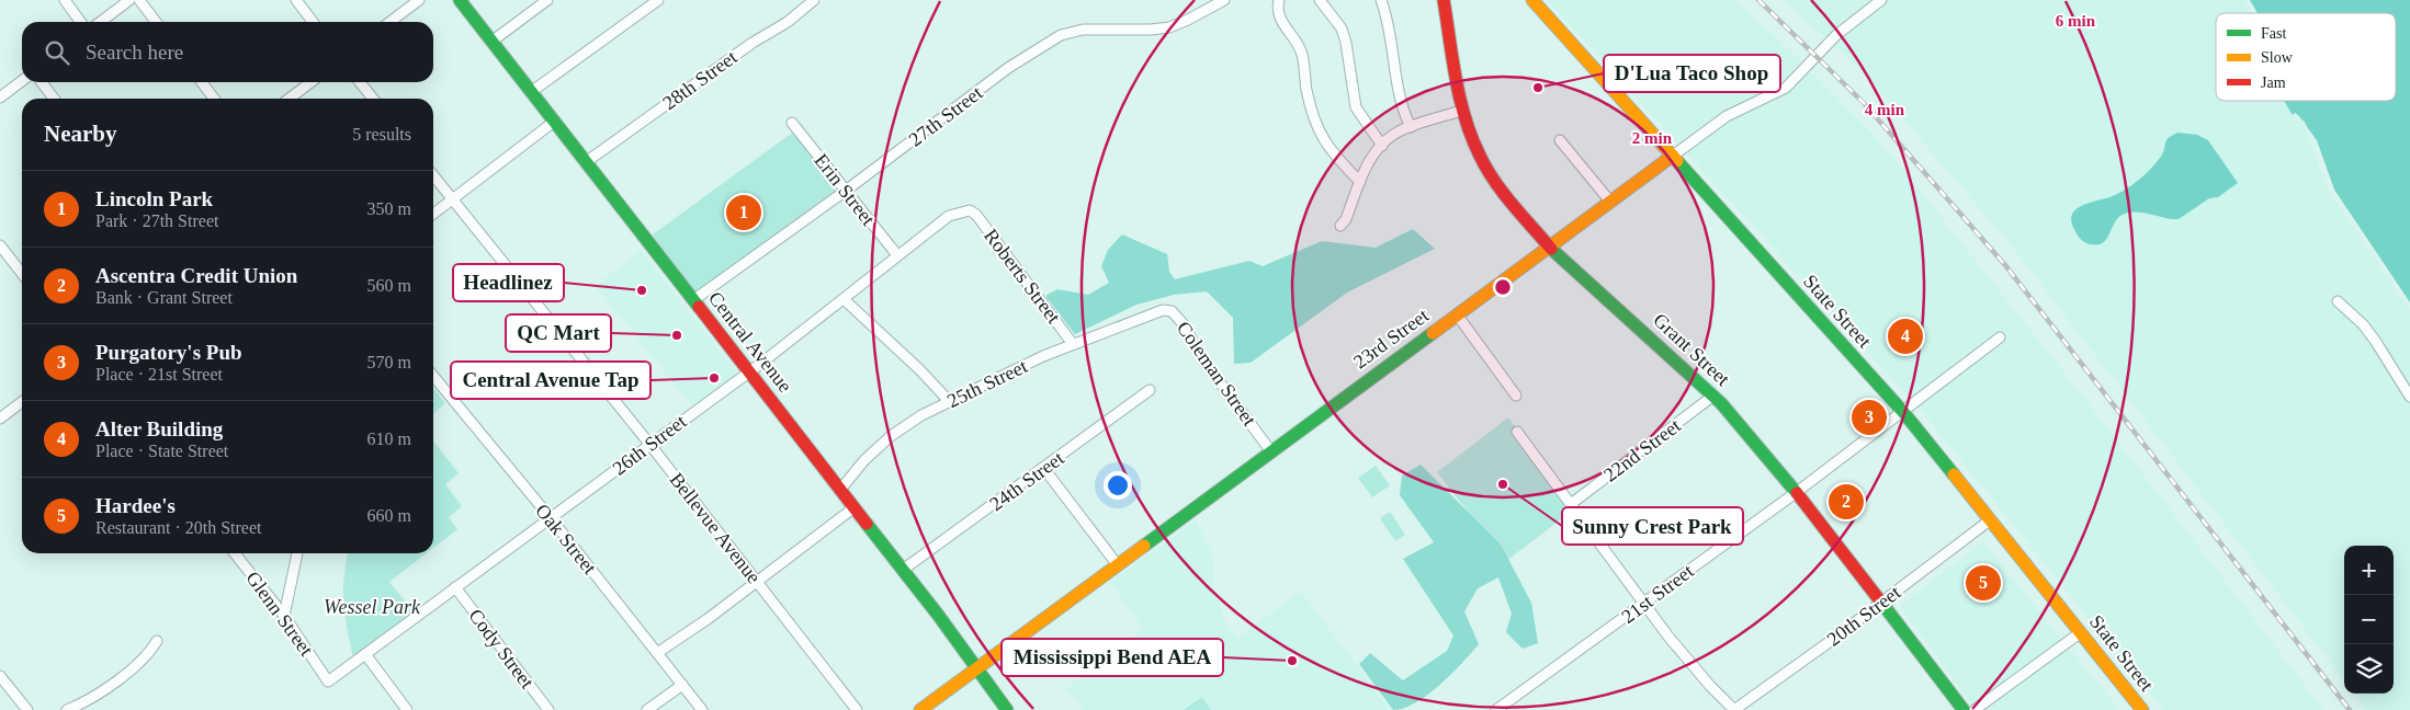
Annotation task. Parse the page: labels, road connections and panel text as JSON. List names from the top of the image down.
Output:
{
  "streets": {
    "street": [
      "28th Street",
      "27th Street",
      "Erin Street",
      "Roberts Street",
      "State Street",
      "23rd Street",
      "Central Avenue",
      "Grant Street",
      "Coleman Street",
      "25th Street",
      "26th Street",
      "22nd Street",
      "24th Street",
      "Bellevue Avenue",
      "Oak Street",
      "21st Street",
      "Glenn Street",
      "20th Street",
      "Cody Street"
    ]
  },
  "crossings": [
    ["28th Street", "Central Avenue"],
    ["27th Street", "Erin Street"],
    ["27th Street", "Central Avenue"],
    ["Erin Street", "26th Street"],
    ["Roberts Street", "25th Street"],
    ["Roberts Street", "26th Street"],
    ["State Street", "23rd Street"],
    ["State Street", "21st Street"],
    ["State Street", "20th Street"],
    ["23rd Street", "Central Avenue"],
    ["23rd Street", "Grant Street"],
    ["23rd Street", "Coleman Street"],
    ["Central Avenue", "25th Street"],
    ["Central Avenue", "26th Street"],
    ["Central Avenue", "24th Street"],
    ["Grant Street", "22nd Street"],
    ["Grant Street", "21st Street"],
    ["Grant Street", "20th Street"],
    ["Coleman Street", "25th Street"],
    ["26th Street", "Bellevue Avenue"],
    ["26th Street", "Oak Street"],
    ["26th Street", "Glenn Street"],
    ["26th Street", "Cody Street"]
  ],
  "parks": ["Wessel Park"],
  "places": [
    "D'Lua Taco Shop",
    "Headlinez",
    "QC Mart",
    "Central Avenue Tap",
    "Sunny Crest Park",
    "Mississippi Bend AEA"
  ],
  "legend": ["Fast", "Slow", "Jam"],
  "page": {
    "search": "Search here",
    "heading": ["Nearby", "5 results"],
    "list": [
      {
        "mark": "1",
        "name": "Lincoln Park",
        "note": "Park · 27th Street",
        "value": "350 m"
      },
      {
        "mark": "2",
        "name": "Ascentra Credit Union",
        "note": "Bank · Grant Street",
        "value": "560 m"
      },
      {
        "mark": "3",
        "name": "Purgatory's Pub",
        "note": "Place · 21st Street",
        "value": "570 m"
      },
      {
        "mark": "4",
        "name": "Alter Building",
        "note": "Place · State Street",
        "value": "610 m"
      },
      {
        "mark": "5",
        "name": "Hardee's",
        "note": "Restaurant · 20th Street",
        "value": "660 m"
      }
    ],
    "pins": [
      "1",
      "4",
      "3",
      "2",
      "5"
    ],
    "map_buttons": ["+", "−"]
  },
  "rings": ["6 min", "4 min", "2 min"]
}
